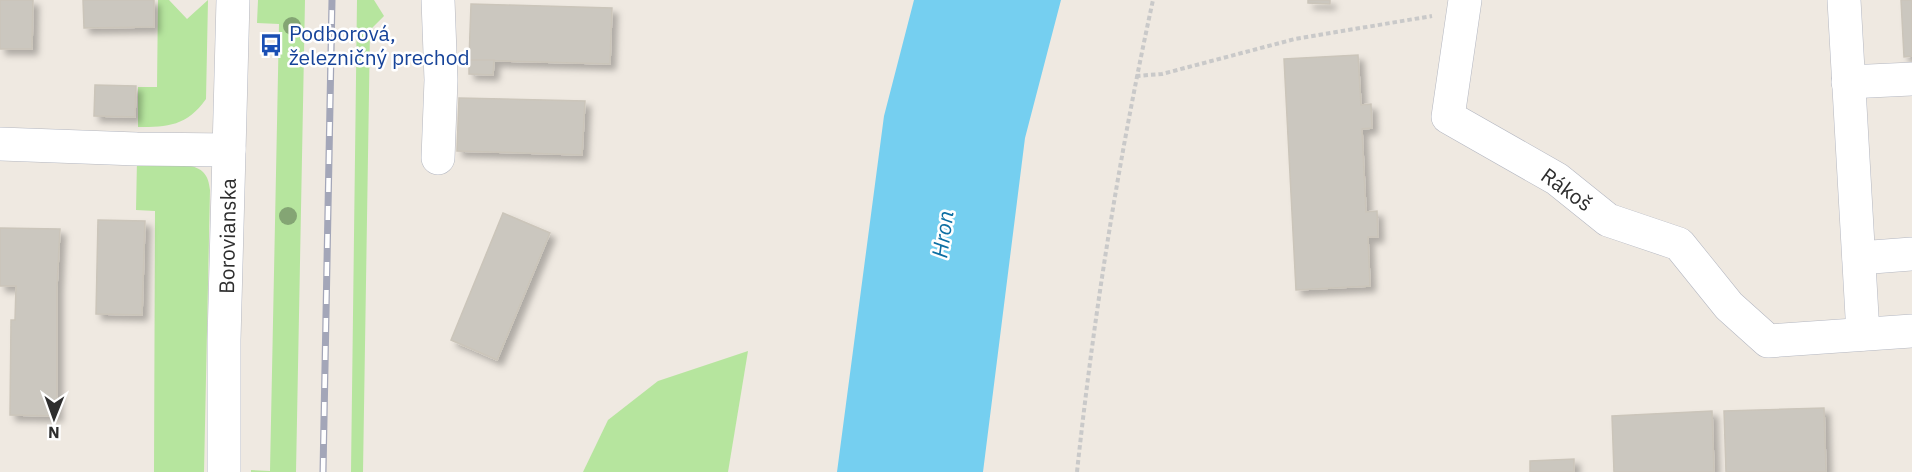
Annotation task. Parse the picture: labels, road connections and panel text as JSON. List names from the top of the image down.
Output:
{
  "streets": {
    "street": ["Rákoš", "Borovianska"]
  },
  "water": ["Hron"],
  "places": {
    "bus stop": ["Podborová, železničný prechod"]
  },
  "north": "bottom"
}
